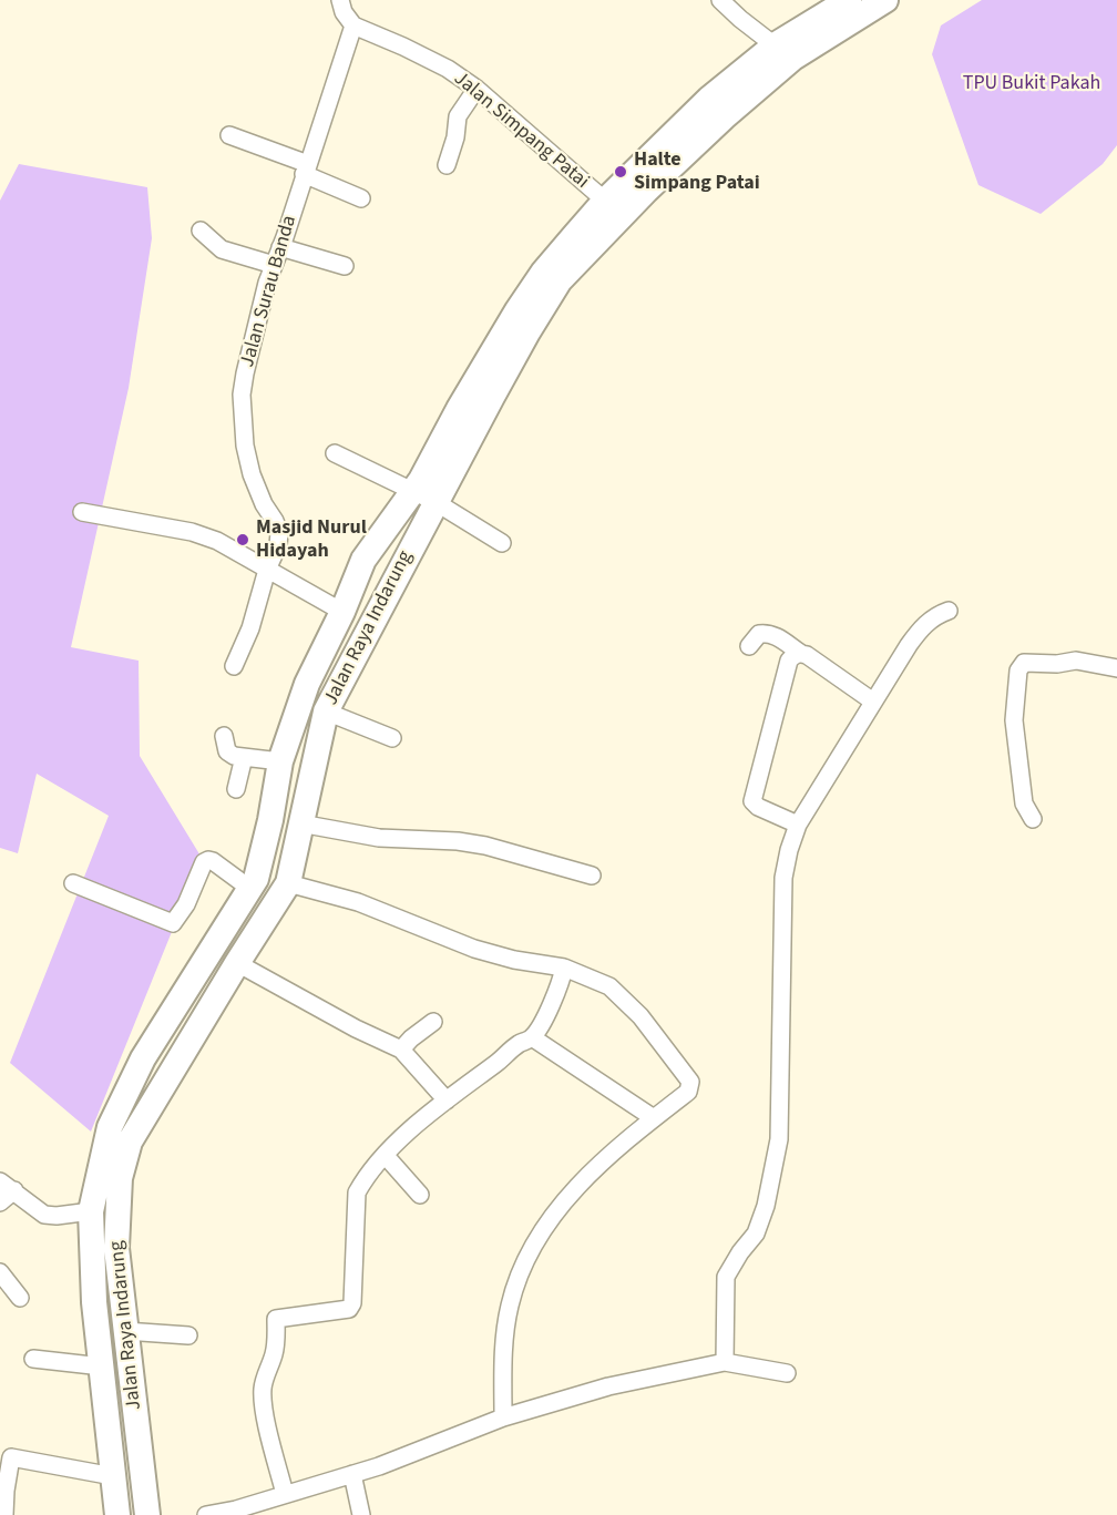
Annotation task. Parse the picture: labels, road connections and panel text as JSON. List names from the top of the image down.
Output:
{
  "streets": {
    "highway": ["Jalan Raya Indarung"],
    "street": ["Jalan Simpang Patai", "Jalan Surau Banda"]
  },
  "crossings": [
    ["Jalan Simpang Patai", "Jalan Surau Banda"],
    ["Jalan Simpang Patai", "Jalan Raya Indarung"]
  ],
  "parks": ["TPU Bukit Pakah"],
  "places": ["Halte Simpang Patai", "Masjid Nurul Hidayah"]
}
